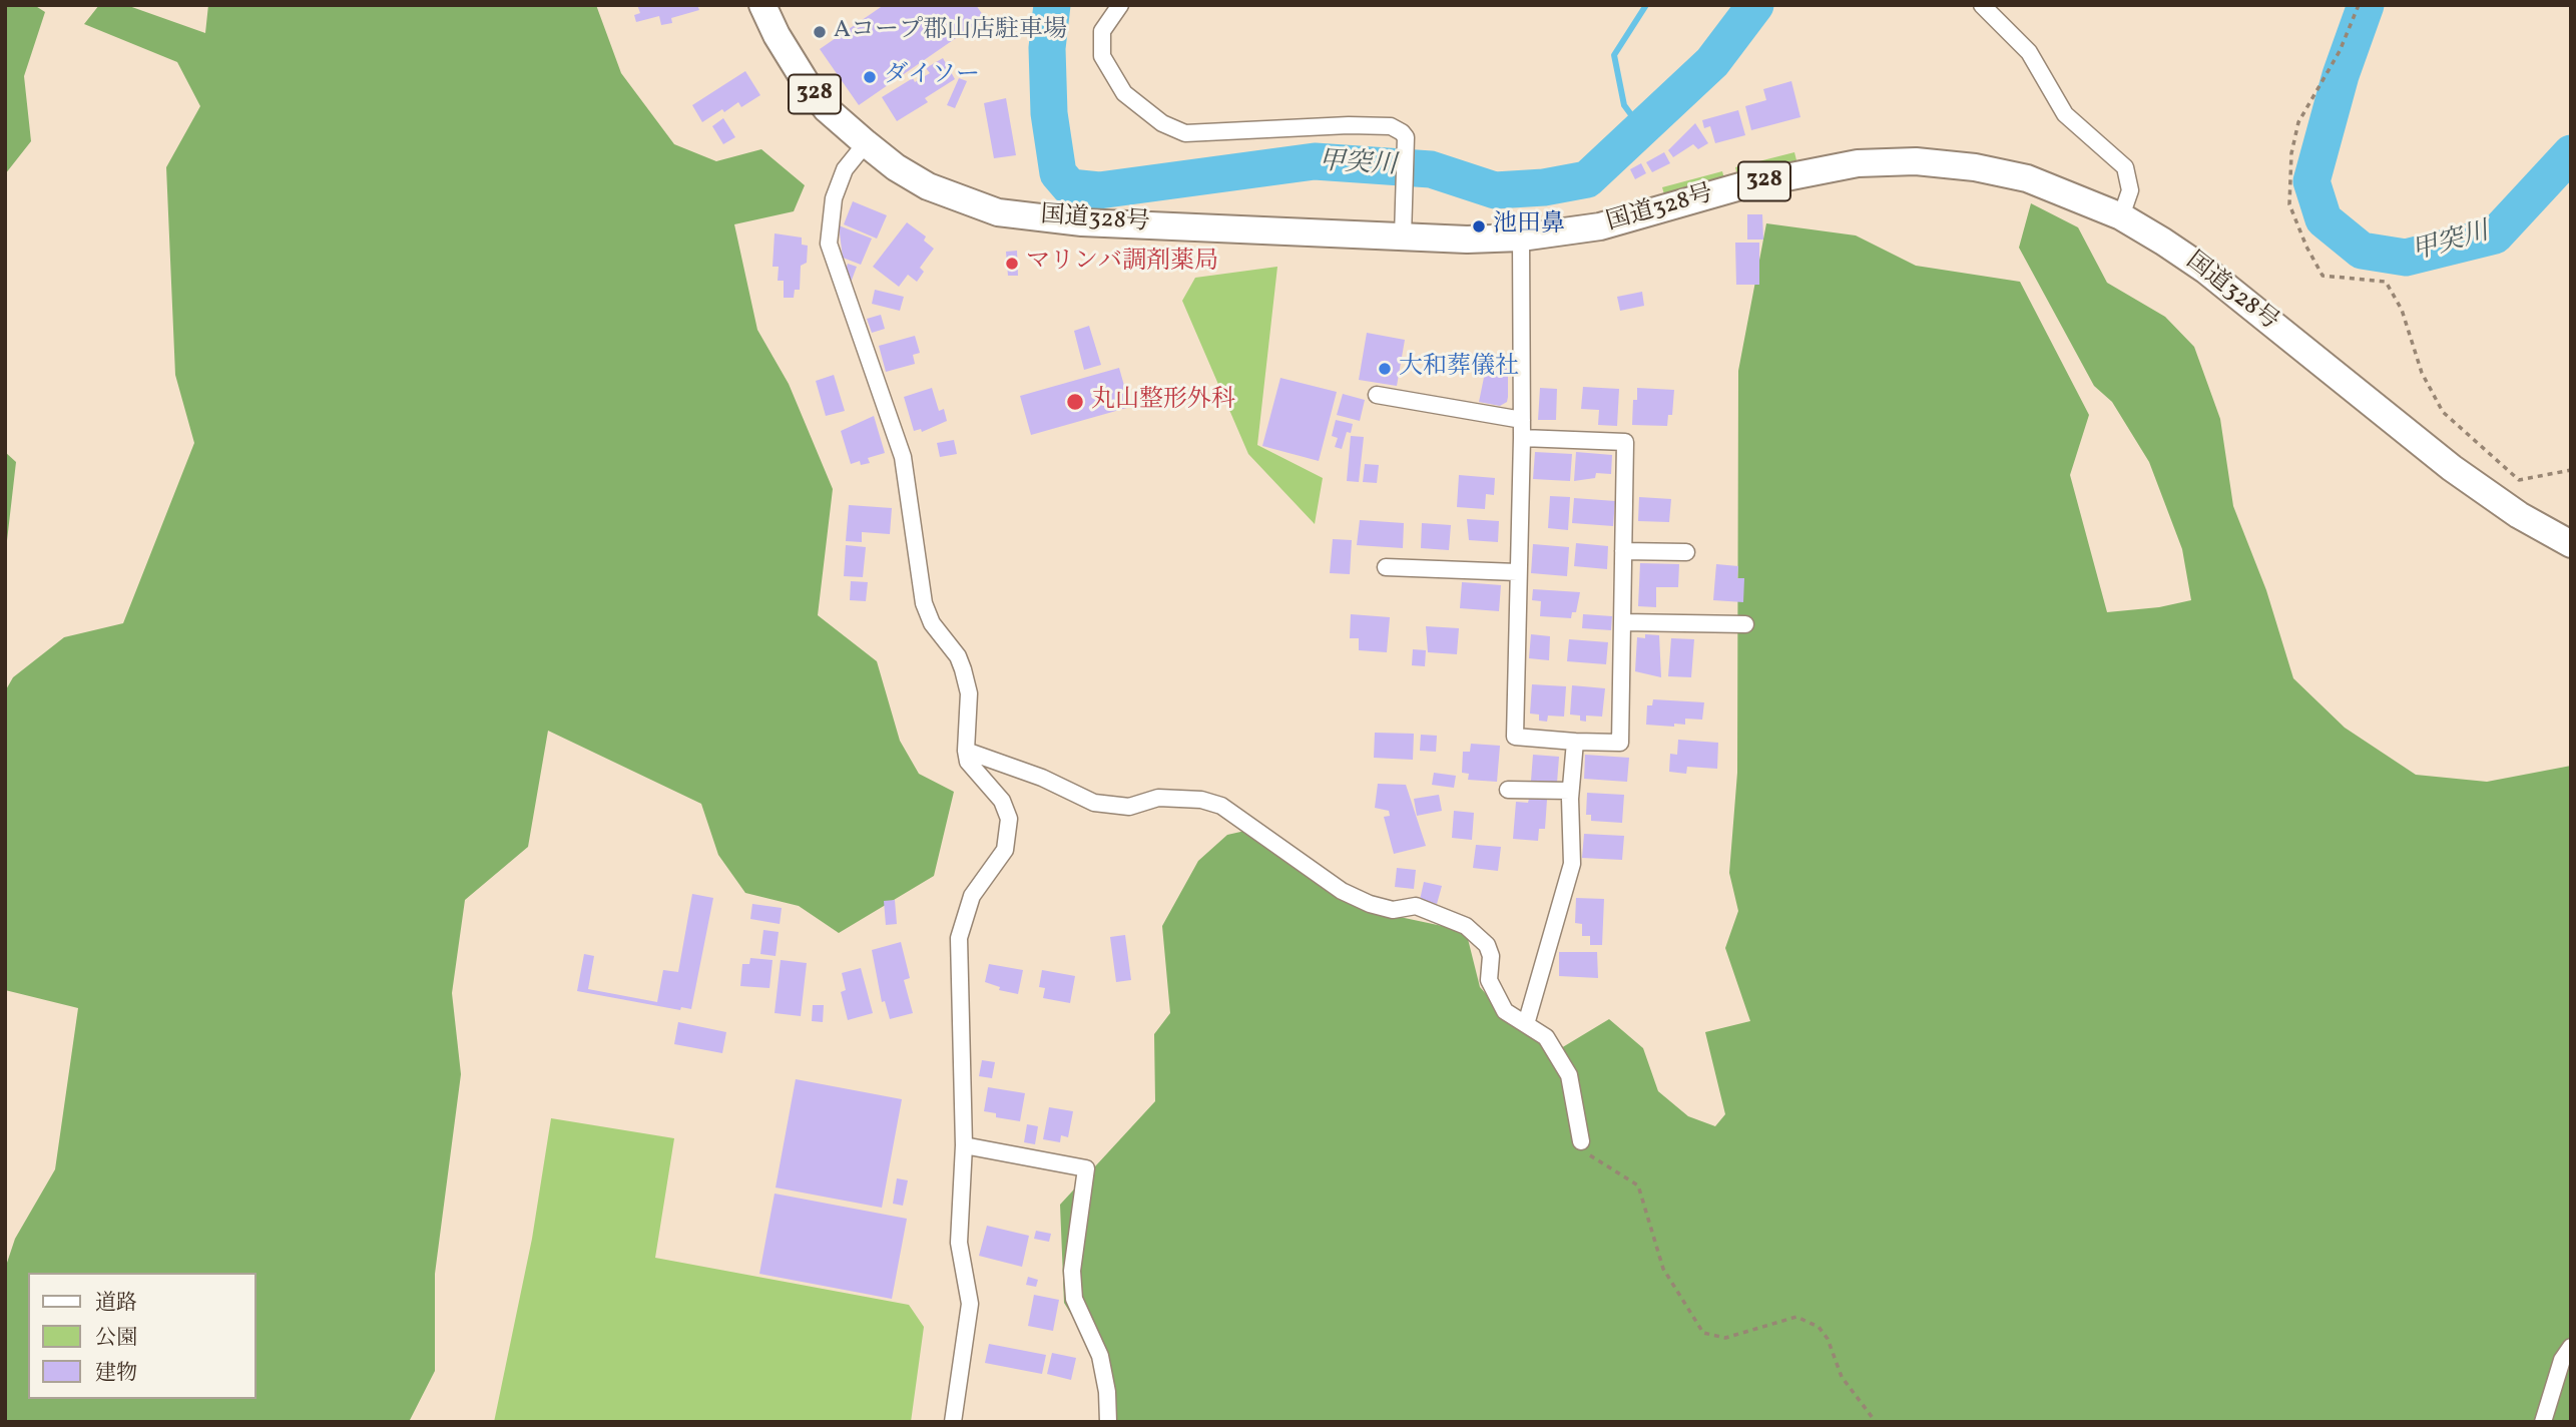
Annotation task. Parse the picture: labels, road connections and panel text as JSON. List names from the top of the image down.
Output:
{
  "streets": {
    "highway": ["328", "国道328号"]
  },
  "water": ["甲突川"],
  "places": [
    "Aコープ郡山店駐車場",
    "ダイソー",
    "池田鼻",
    "マリンバ調剤薬局",
    "大和葬儀社",
    "丸山整形外科"
  ],
  "legend": ["道路", "公園", "建物"]
}
